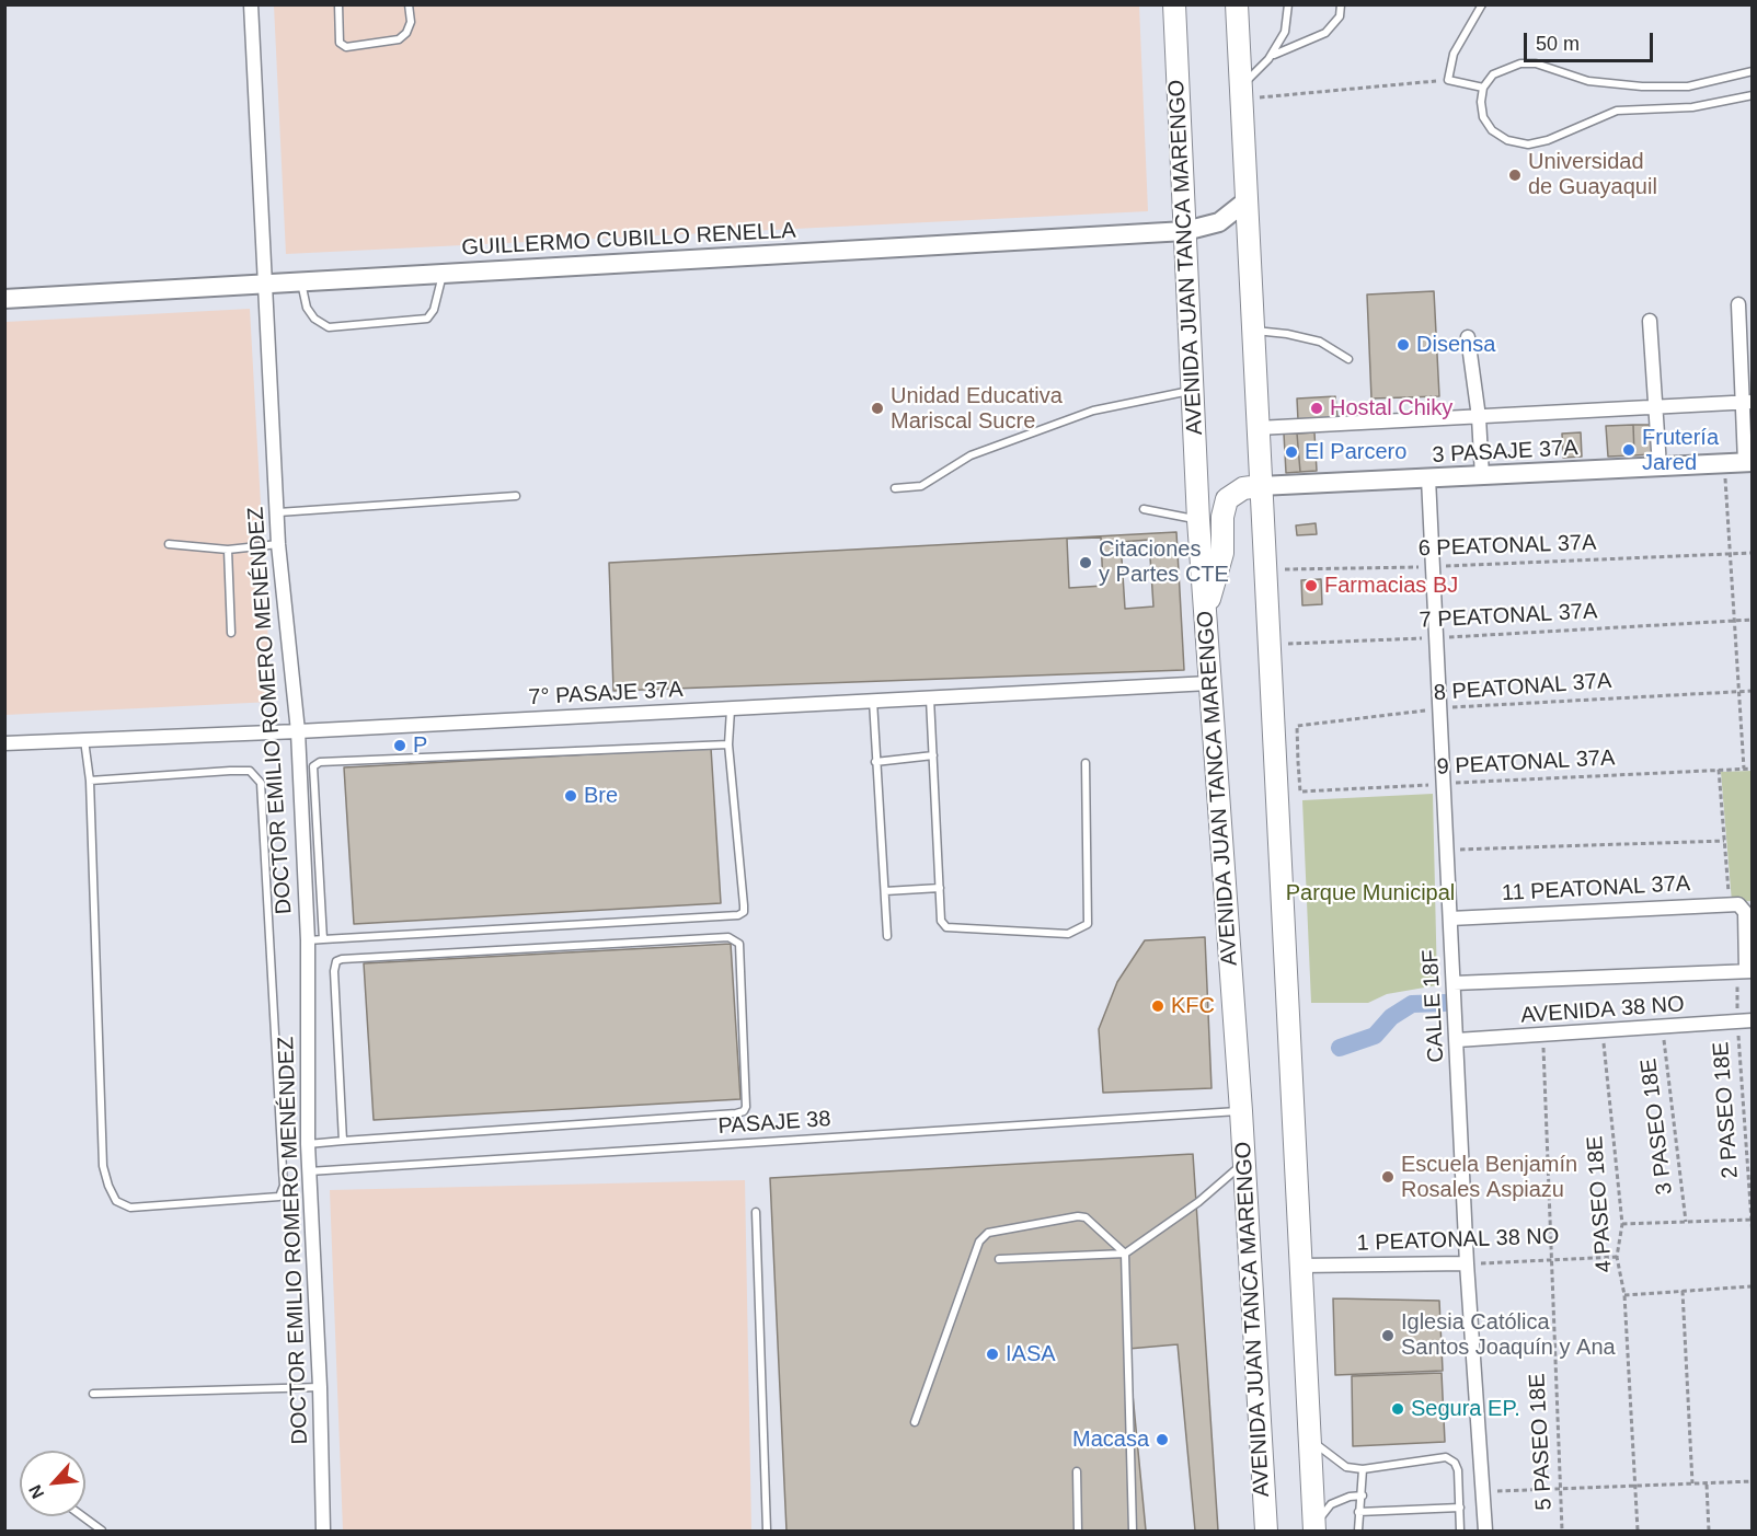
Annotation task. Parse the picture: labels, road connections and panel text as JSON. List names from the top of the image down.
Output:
{
  "streets": {
    "main road": ["AVENIDA JUAN TANCA MARENGO"],
    "street": [
      "GUILLERMO CUBILLO RENELLA",
      "3 PASAJE 37A",
      "7° PASAJE 37A",
      "DOCTOR EMILIO ROMERO MENÉNDEZ",
      "11 PEATONAL 37A",
      "CALLE 18F",
      "AVENIDA 38 NO",
      "1 PEATONAL 38 NO"
    ],
    "lane": ["PASAJE 38"],
    "path": [
      "6 PEATONAL 37A",
      "7 PEATONAL 37A",
      "8 PEATONAL 37A",
      "9 PEATONAL 37A",
      "2 PASEO 18E",
      "3 PASEO 18E",
      "4 PASEO 18E",
      "5 PASEO 18E"
    ]
  },
  "crossings": [
    ["GUILLERMO CUBILLO RENELLA", "AVENIDA JUAN TANCA MARENGO"],
    ["GUILLERMO CUBILLO RENELLA", "DOCTOR EMILIO ROMERO MENÉNDEZ"],
    ["AVENIDA JUAN TANCA MARENGO", "7° PASAJE 37A"],
    ["AVENIDA JUAN TANCA MARENGO", "PASAJE 38"],
    ["3 PASAJE 37A", "CALLE 18F"],
    ["6 PEATONAL 37A", "CALLE 18F"],
    ["7 PEATONAL 37A", "CALLE 18F"],
    ["8 PEATONAL 37A", "9 PEATONAL 37A"],
    ["8 PEATONAL 37A", "CALLE 18F"],
    ["7° PASAJE 37A", "DOCTOR EMILIO ROMERO MENÉNDEZ"],
    ["DOCTOR EMILIO ROMERO MENÉNDEZ", "PASAJE 38"],
    ["9 PEATONAL 37A", "CALLE 18F"],
    ["11 PEATONAL 37A", "CALLE 18F"],
    ["11 PEATONAL 37A", "2 PASEO 18E"],
    ["CALLE 18F", "AVENIDA 38 NO"],
    ["CALLE 18F", "1 PEATONAL 38 NO"],
    ["AVENIDA 38 NO", "2 PASEO 18E"],
    ["AVENIDA 38 NO", "3 PASEO 18E"],
    ["AVENIDA 38 NO", "4 PASEO 18E"],
    ["AVENIDA 38 NO", "5 PASEO 18E"],
    ["4 PASEO 18E", "1 PEATONAL 38 NO"],
    ["1 PEATONAL 38 NO", "5 PASEO 18E"]
  ],
  "parks": ["Parque Municipal"],
  "places": [
    "Universidad de Guayaquil",
    "Disensa",
    "Unidad Educativa Mariscal Sucre",
    "Hostal Chiky",
    "Frutería Jared",
    "El Parcero",
    "Citaciones y Partes CTE",
    "Farmacias BJ",
    "P",
    "Bre",
    "KFC",
    "Escuela Benjamín Rosales Aspiazu",
    "Iglesia Católica Santos Joaquín y Ana",
    "IASA",
    "Segura EP.",
    "Macasa"
  ],
  "scale_bar": "50 m",
  "north": "bottom left"
}
